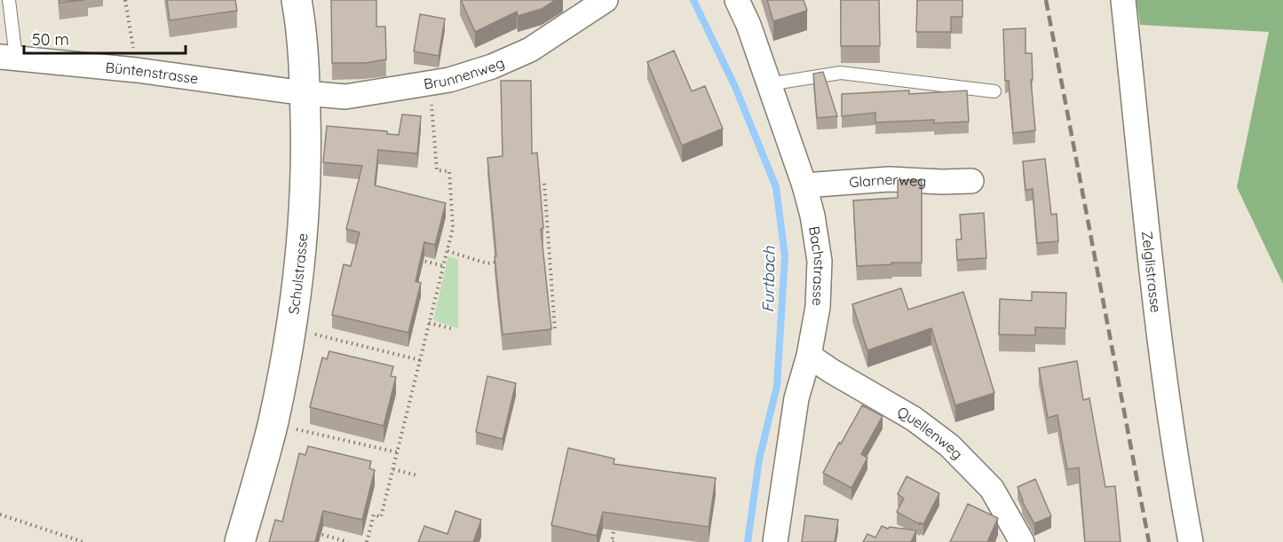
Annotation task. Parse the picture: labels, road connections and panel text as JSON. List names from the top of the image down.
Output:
{
  "streets": {
    "street": [
      "Brunnenweg",
      "Büntenstrasse",
      "Glarnerweg",
      "Bachstrasse",
      "Zelglistrasse",
      "Schulstrasse",
      "Quellenweg"
    ]
  },
  "crossings": [
    ["Brunnenweg", "Büntenstrasse"],
    ["Brunnenweg", "Schulstrasse"],
    ["Büntenstrasse", "Schulstrasse"],
    ["Glarnerweg", "Bachstrasse"],
    ["Bachstrasse", "Quellenweg"]
  ],
  "water": ["Furtbach"],
  "scale_bar": "50 m"
}
